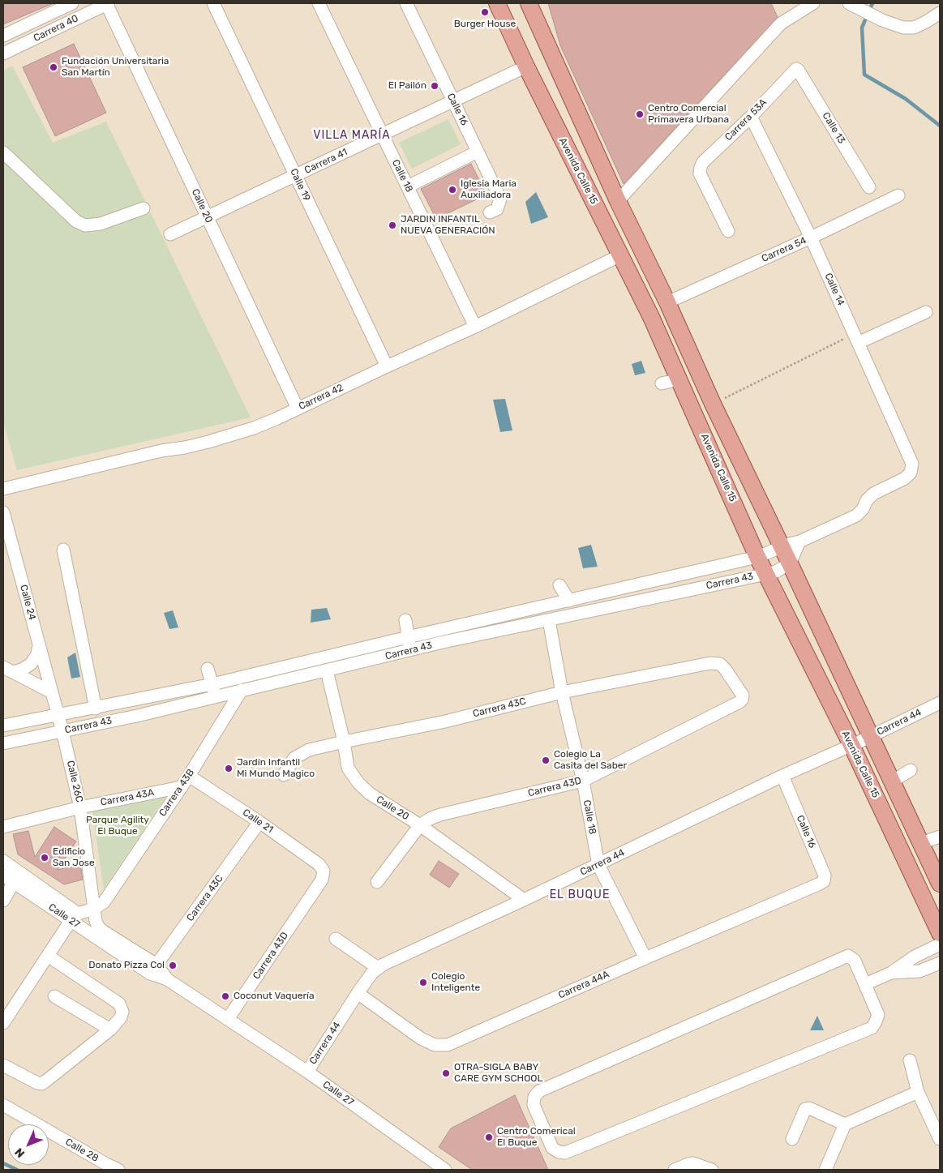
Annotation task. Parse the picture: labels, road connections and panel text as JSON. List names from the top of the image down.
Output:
{
  "streets": {
    "main road": ["Avenida Calle 15"],
    "street": [
      "Carrera 40",
      "Calle 16",
      "Carrera 53A",
      "Calle 13",
      "Carrera 41",
      "Calle 18",
      "Calle 19",
      "Calle 20",
      "Carrera 54",
      "Calle 14",
      "Carrera 42",
      "Carrera 43",
      "Calle 24",
      "Carrera 43C",
      "Carrera 44",
      "Calle 26C",
      "Carrera 43D",
      "Carrera 43B",
      "Carrera 43A",
      "Calle 21",
      "Calle 27",
      "Carrera 44A",
      "Calle 28"
    ]
  },
  "crossings": [
    ["Carrera 40", "Calle 20"],
    ["Calle 16", "Carrera 41"],
    ["Calle 16", "Carrera 44"],
    ["Calle 16", "Carrera 44A"],
    ["Carrera 53A", "Calle 13"],
    ["Carrera 53A", "Calle 14"],
    ["Carrera 41", "Avenida Calle 15"],
    ["Carrera 41", "Calle 18"],
    ["Carrera 41", "Calle 19"],
    ["Carrera 41", "Calle 20"],
    ["Avenida Calle 15", "Carrera 42"],
    ["Avenida Calle 15", "Carrera 43"],
    ["Avenida Calle 15", "Carrera 44"],
    ["Calle 18", "Carrera 42"],
    ["Calle 18", "Carrera 43"],
    ["Calle 18", "Carrera 43C"],
    ["Calle 18", "Carrera 44"],
    ["Calle 18", "Carrera 43D"],
    ["Calle 18", "Carrera 44A"],
    ["Calle 19", "Carrera 42"],
    ["Calle 20", "Carrera 42"],
    ["Calle 20", "Carrera 43"],
    ["Calle 20", "Carrera 43C"],
    ["Calle 20", "Carrera 44"],
    ["Calle 20", "Carrera 43D"],
    ["Carrera 54", "Calle 14"],
    ["Calle 14", "Carrera 43"],
    ["Carrera 43", "Calle 26C"],
    ["Carrera 43", "Carrera 43B"],
    ["Calle 24", "Calle 26C"],
    ["Carrera 43C", "Carrera 43D"],
    ["Carrera 43C", "Calle 21"],
    ["Carrera 43C", "Calle 27"],
    ["Carrera 44", "Calle 27"],
    ["Carrera 44", "Carrera 44A"],
    ["Calle 26C", "Carrera 43B"],
    ["Calle 26C", "Carrera 43A"],
    ["Calle 26C", "Calle 27"],
    ["Carrera 43D", "Calle 21"],
    ["Carrera 43D", "Calle 27"],
    ["Carrera 43B", "Carrera 43A"],
    ["Carrera 43B", "Calle 21"],
    ["Carrera 43B", "Calle 27"]
  ],
  "districts": ["VILLA MARÍA", "EL BUQUE"],
  "parks": ["Parque Agility El Buque"],
  "places": [
    "Burger House",
    "Fundación Universitaria San Martín",
    "El Pailón",
    "Centro Comercial Primavera Urbana",
    "Iglesia Maria Auxiliadora",
    "JARDIN INFANTIL NUEVA GENERACIÓN",
    "Colegio La Casita del Saber",
    "Jardín Infantil Mi Mundo Magico",
    "Edificio San Jose",
    "Donato Pizza Col",
    "Colegio Inteligente",
    "Coconut Vaquería",
    "OTRA-SIGLA BABY CARE GYM SCHOOL",
    "Centro Comerical El Buque"
  ],
  "north": "bottom left"
}
